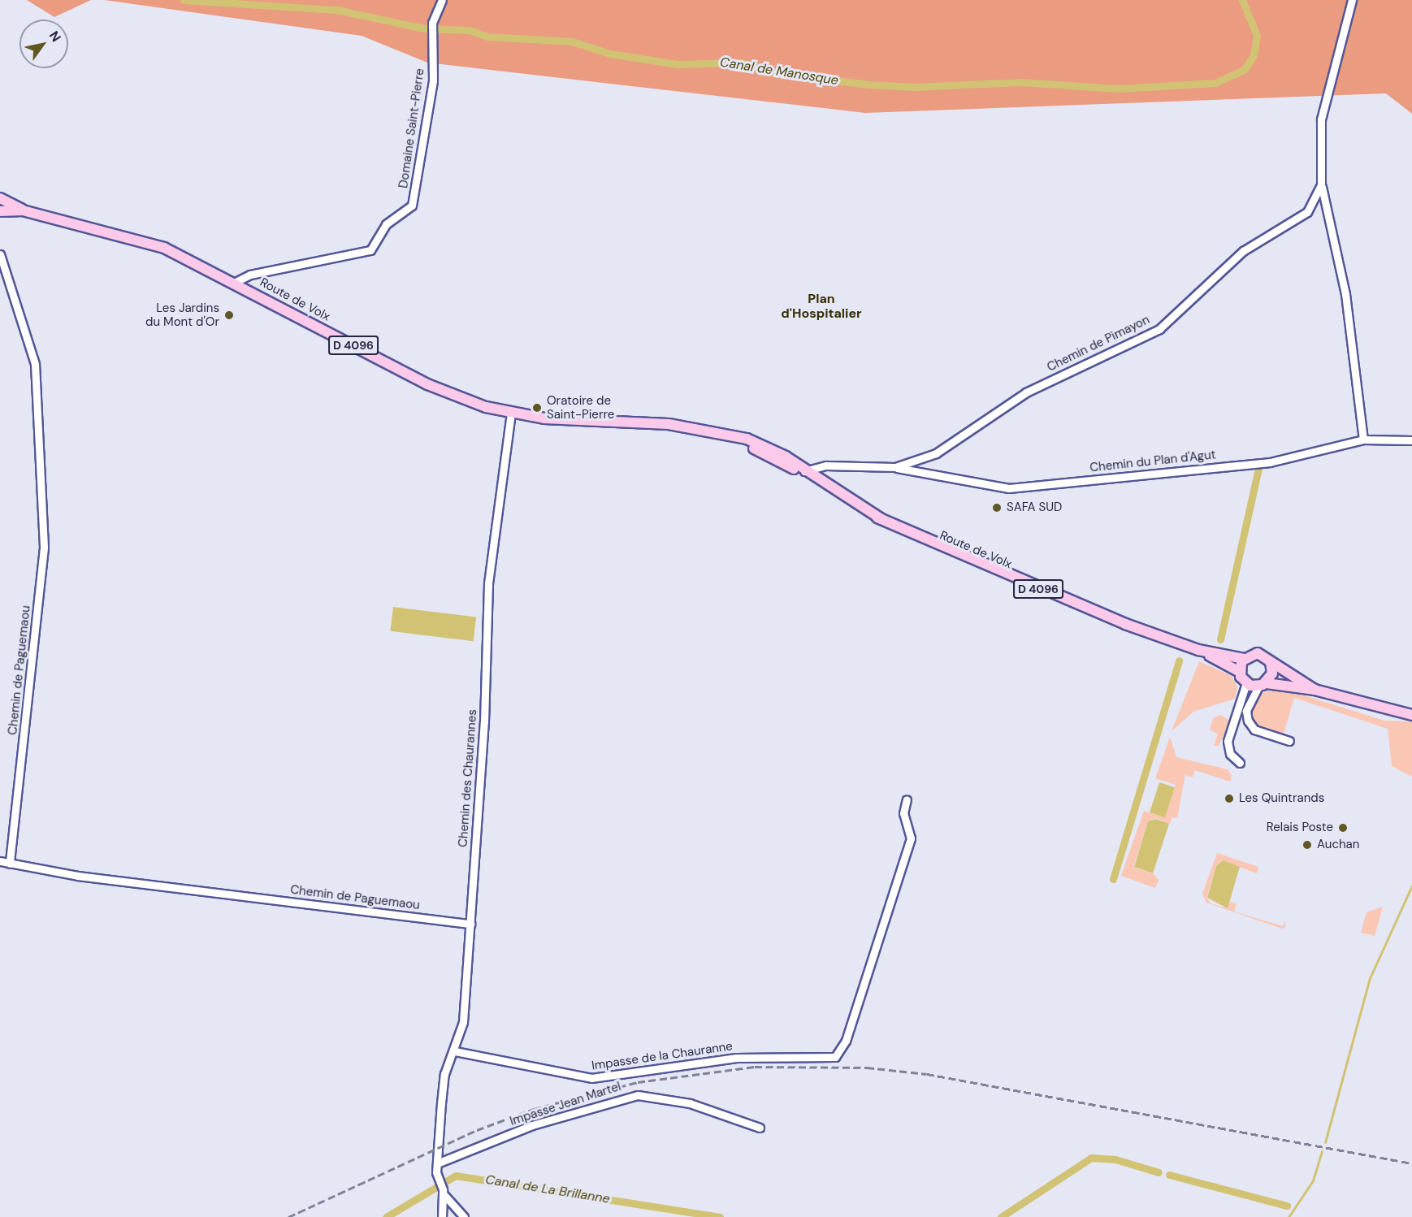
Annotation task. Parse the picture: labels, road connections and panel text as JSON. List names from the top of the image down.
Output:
{
  "streets": {
    "main road": ["Route de Volx", "D 4096"],
    "street": [
      "Domaine Saint-Pierre",
      "Chemin de Pimayon",
      "Chemin du Plan d'Agut",
      "Chemin de Paguemaou",
      "Chemin des Chaurannes",
      "Impasse de la Chauranne",
      "Impasse Jean Martel"
    ]
  },
  "crossings": [
    ["Domaine Saint-Pierre", "Route de Volx"],
    ["Route de Volx", "Chemin de Pimayon"],
    ["Route de Volx", "Chemin des Chaurannes"],
    ["Chemin de Pimayon", "Chemin du Plan d'Agut"],
    ["Chemin de Paguemaou", "Chemin des Chaurannes"],
    ["Chemin des Chaurannes", "Impasse de la Chauranne"],
    ["Chemin des Chaurannes", "Impasse Jean Martel"]
  ],
  "districts": ["Plan d'Hospitalier"],
  "water": ["Canal de Manosque", "Canal de La Brillanne"],
  "places": [
    "Les Jardins du Mont d'Or",
    "Oratoire de Saint-Pierre",
    "SAFA SUD",
    "Les Quintrands",
    "Relais Poste",
    "Auchan"
  ],
  "north": "top right"
}
